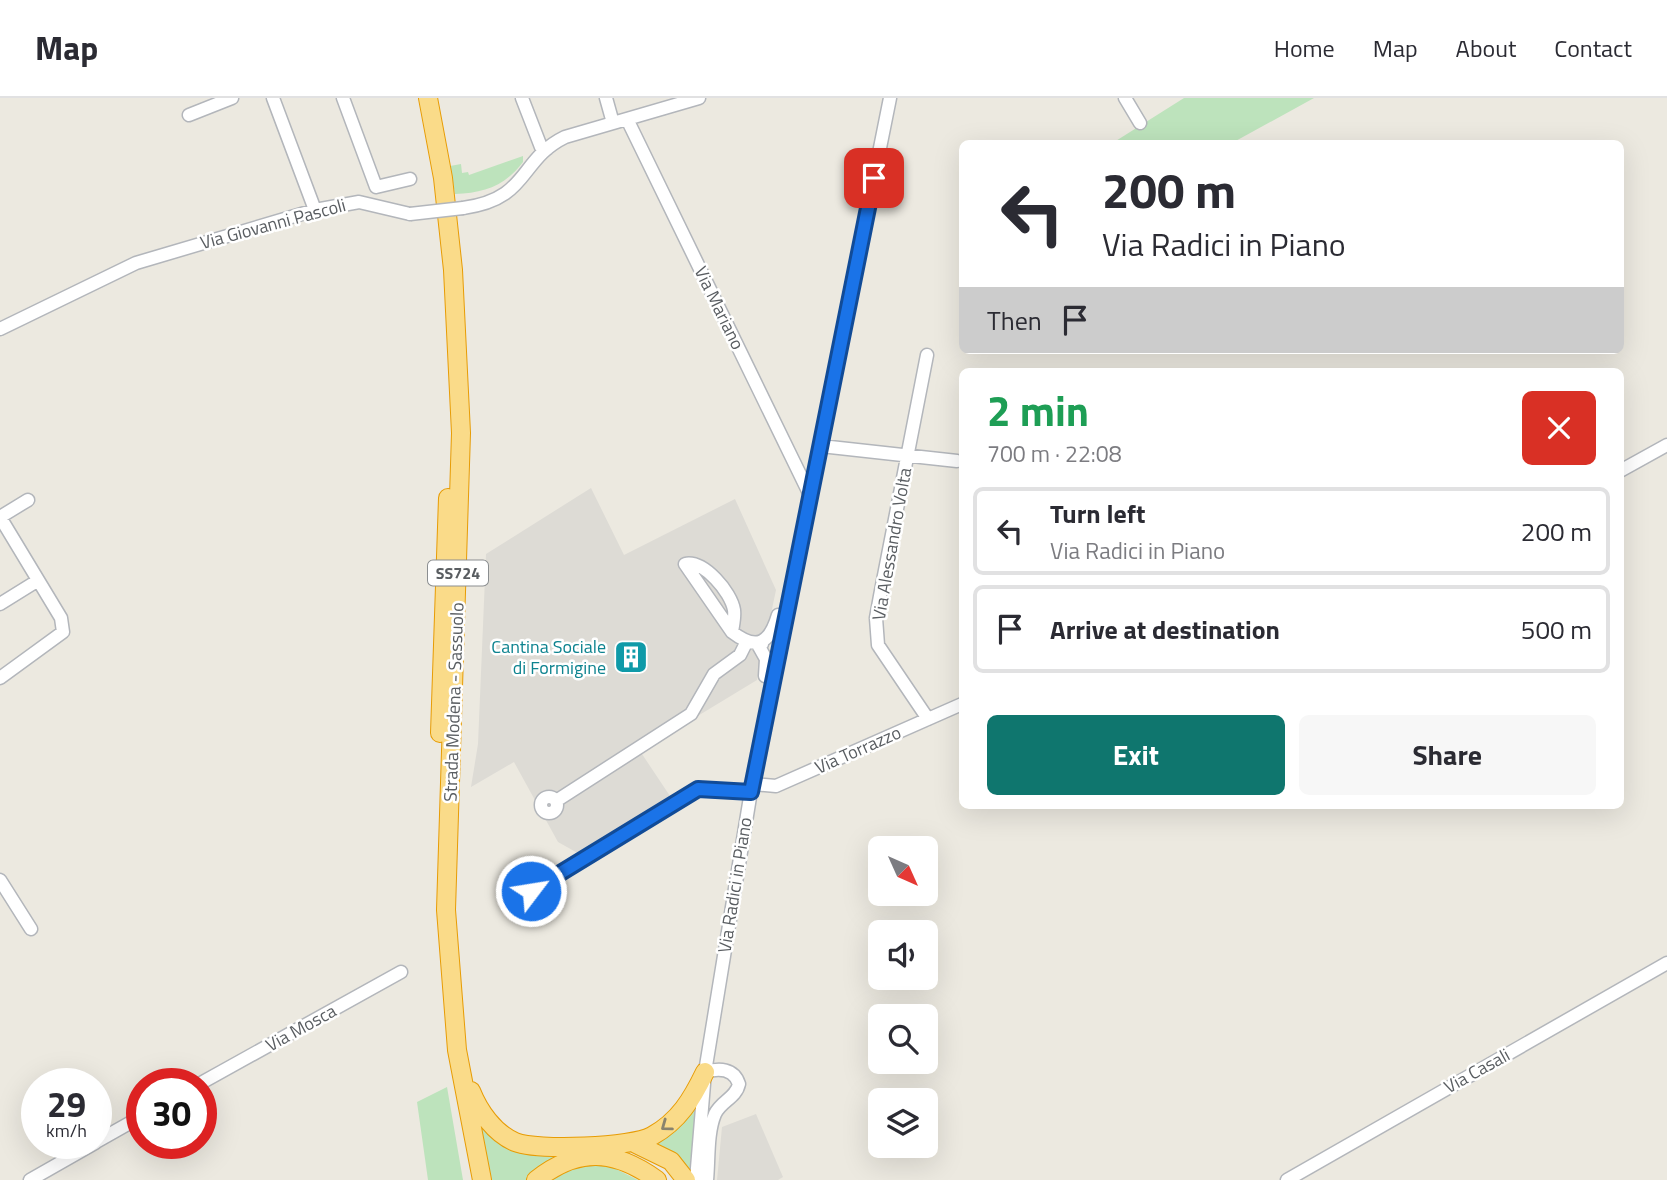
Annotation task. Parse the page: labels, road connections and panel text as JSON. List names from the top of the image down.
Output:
{
  "streets": {
    "highway": ["SS724", "Strada Modena - Sassuolo"],
    "street": [
      "Via Giovanni Pascoli",
      "Via Mariano",
      "Via Alessandro Volta",
      "Via Torrazzo",
      "Via Radici in Piano",
      "Via Mosca",
      "Via Casali"
    ]
  },
  "crossings": [
    ["Via Giovanni Pascoli", "Via Mariano"],
    ["Via Mariano", "Via Radici in Piano"],
    ["Via Alessandro Volta", "Via Torrazzo"],
    ["Via Torrazzo", "Via Radici in Piano"]
  ],
  "places": {
    "building": ["Cantina Sociale di Formigine"]
  },
  "north": "bottom right",
  "page": {
    "header": "Map",
    "nav": [
      "Home",
      "Map",
      "About",
      "Contact"
    ],
    "turn": ["200 m", "Via Radici in Piano"],
    "then": "Then",
    "heading": ["2 min", "700 m · 22:08"],
    "list": [
      {
        "name": "Turn left",
        "note": "Via Radici in Piano",
        "value": "200 m"
      },
      {
        "name": "Arrive at destination",
        "value": "500 m"
      }
    ],
    "buttons": ["Exit", "Share"],
    "speed": "29 km/h",
    "limit": "30"
  }
}
